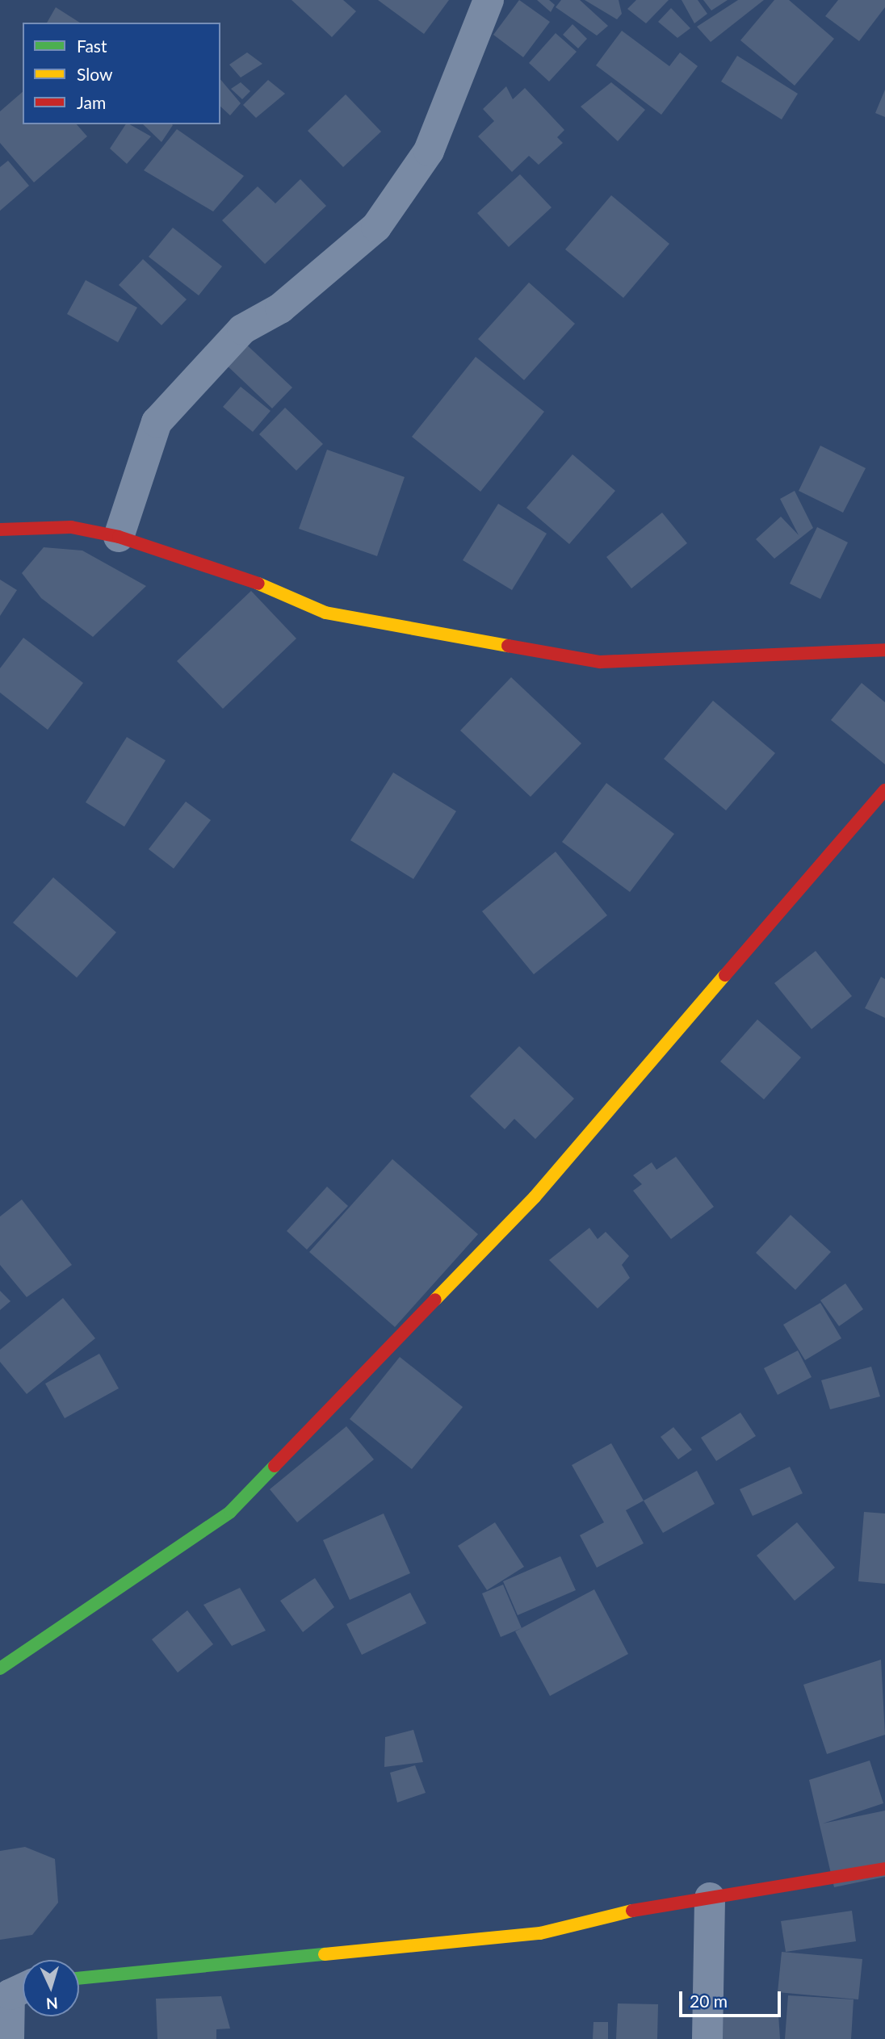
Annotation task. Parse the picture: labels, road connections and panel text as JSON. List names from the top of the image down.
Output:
{
  "legend": ["Fast", "Slow", "Jam"],
  "scale_bar": "20 m",
  "north": "bottom"
}
